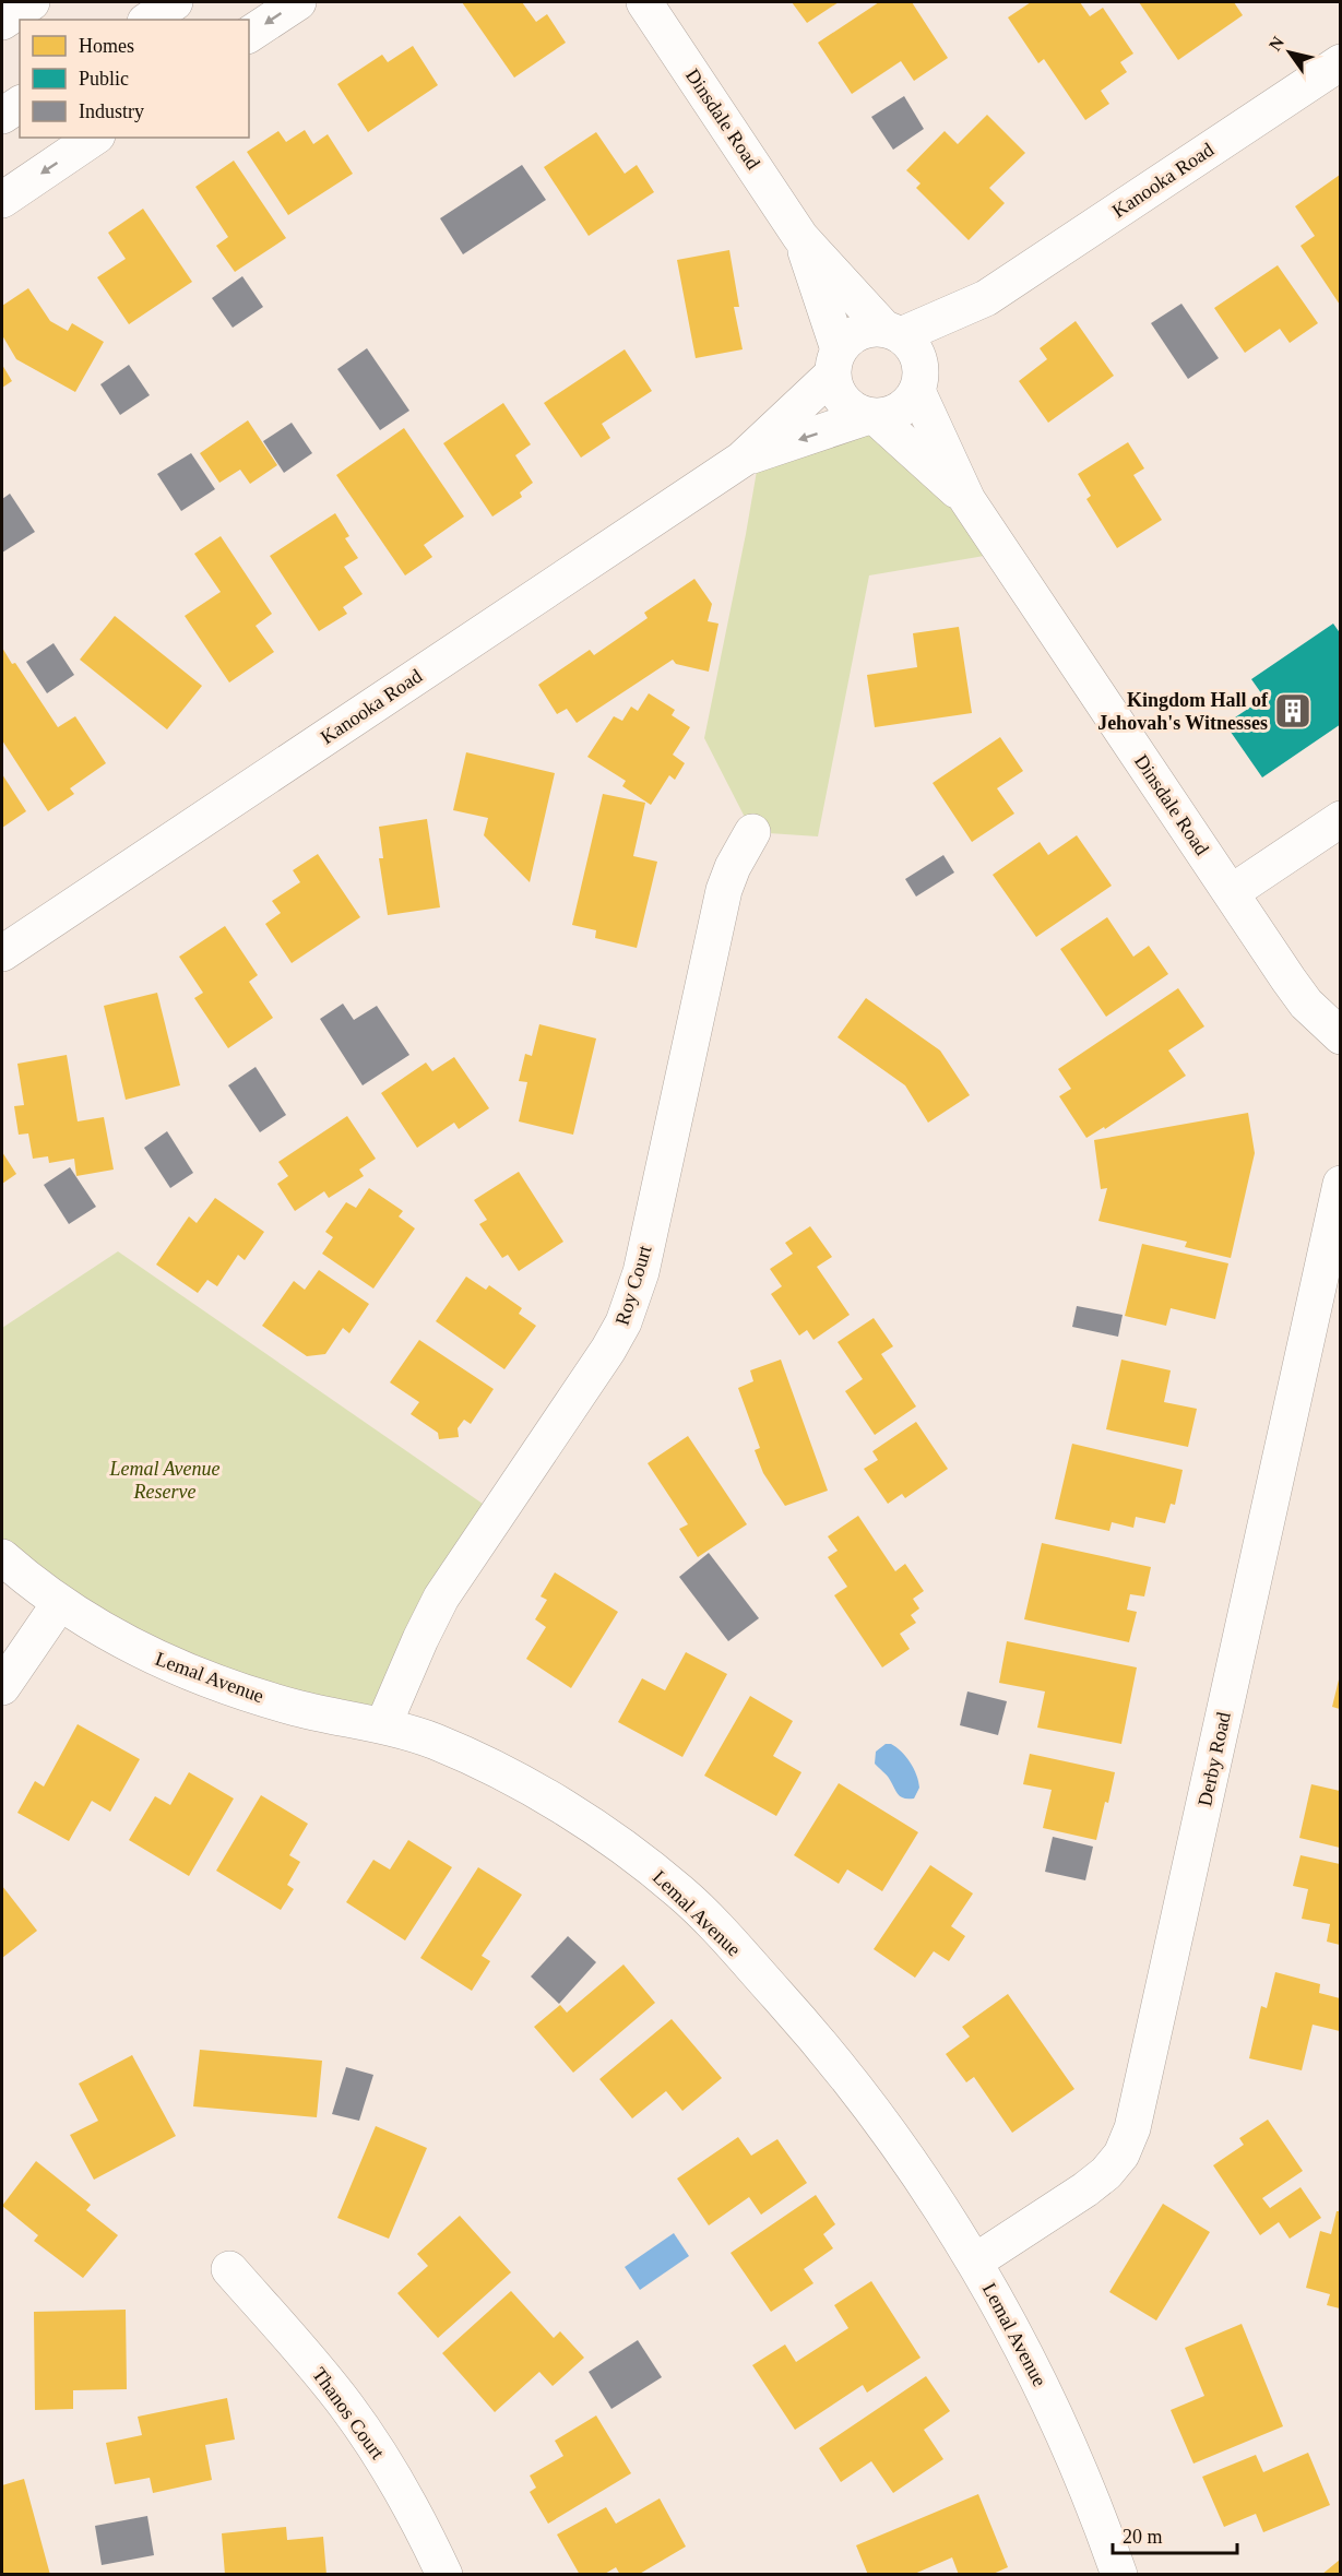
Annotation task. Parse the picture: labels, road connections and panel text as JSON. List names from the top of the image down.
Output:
{
  "streets": {
    "street": [
      "Dinsdale Road",
      "Kanooka Road",
      "Roy Court",
      "Lemal Avenue",
      "Derby Road",
      "Thanos Court"
    ]
  },
  "crossings": [
    ["Dinsdale Road", "Kanooka Road"],
    ["Roy Court", "Lemal Avenue"],
    ["Lemal Avenue", "Derby Road"]
  ],
  "parks": ["Lemal Avenue Reserve"],
  "places": {
    "building": ["Kingdom Hall of Jehovah's Witnesses"]
  },
  "legend": ["Homes", "Public", "Industry"],
  "scale_bar": "20 m",
  "north": "top left"
}
